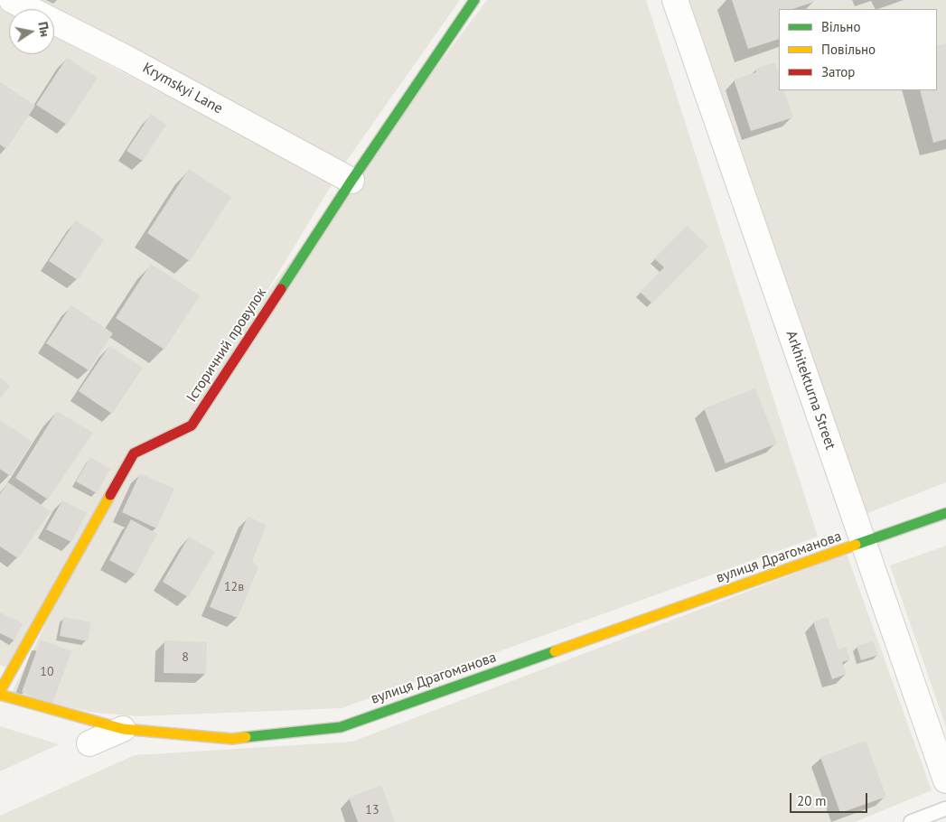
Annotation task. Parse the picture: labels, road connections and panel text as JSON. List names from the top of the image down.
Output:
{
  "streets": {
    "street": [
      "Krymskyi Lane",
      "Історичний провулок",
      "Arkhitekturna Street",
      "вулиця Драгоманова"
    ]
  },
  "crossings": [
    ["Krymskyi Lane", "Історичний провулок"],
    ["Arkhitekturna Street", "вулиця Драгоманова"]
  ],
  "house_numbers": [
    "12в",
    "8",
    "10",
    "13"
  ],
  "legend": ["Вільно", "Повільно", "Затор"],
  "scale_bar": "20 m",
  "north": "right"
}
